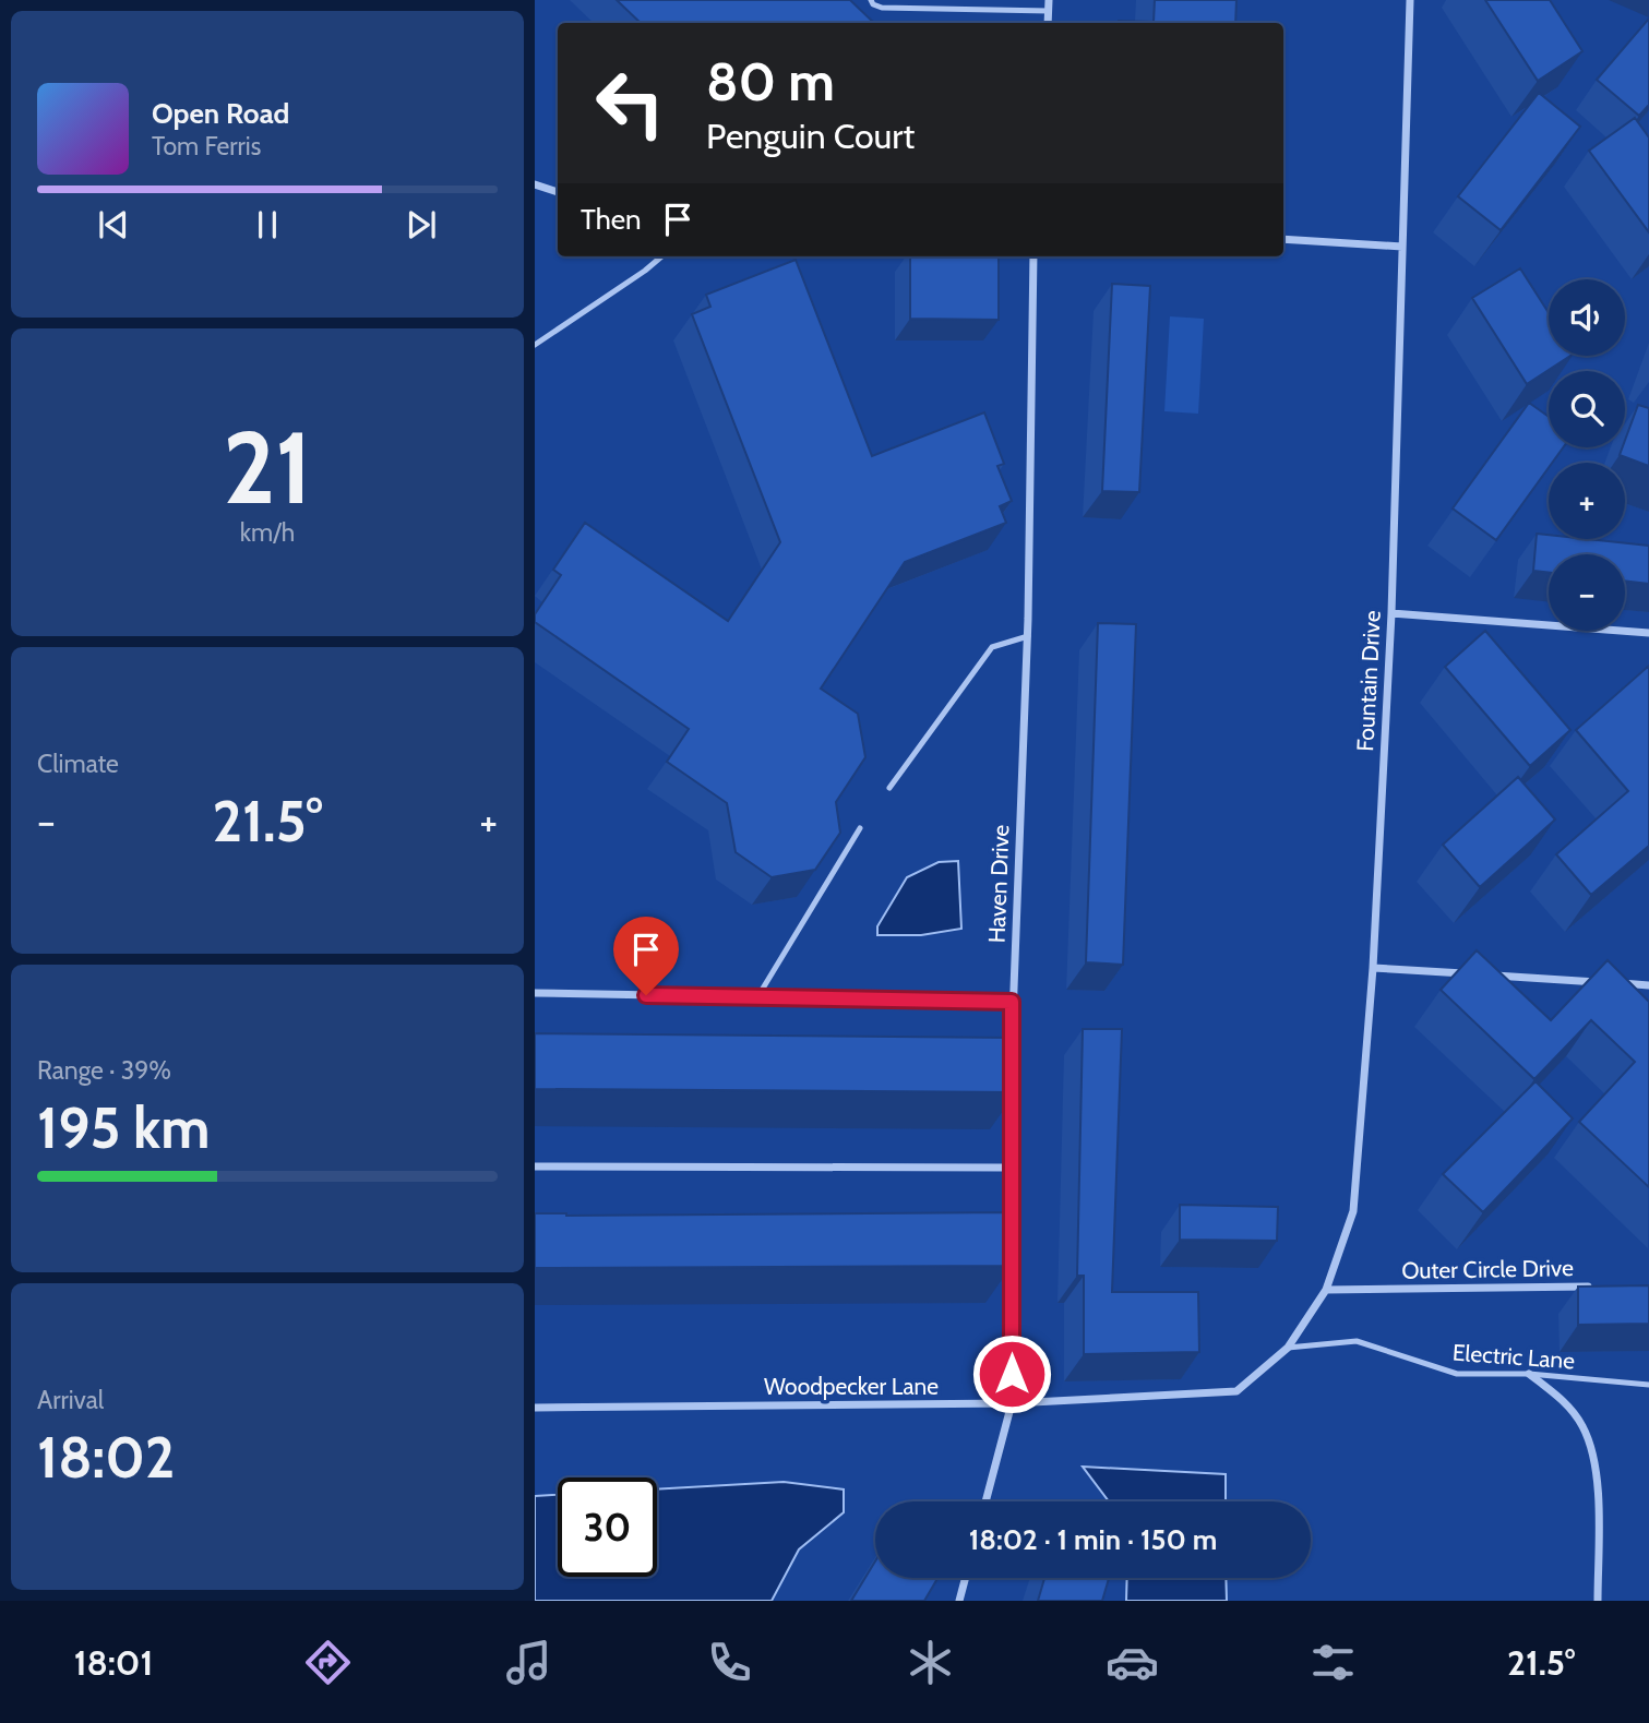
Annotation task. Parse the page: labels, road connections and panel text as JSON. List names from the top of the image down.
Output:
{
  "streets": {
    "street": [
      "Fountain Drive",
      "Haven Drive",
      "Outer Circle Drive",
      "Woodpecker Lane"
    ],
    "lane": ["Electric Lane"]
  },
  "crossings": [
    ["Fountain Drive", "Outer Circle Drive"],
    ["Fountain Drive", "Electric Lane"],
    ["Fountain Drive", "Woodpecker Lane"],
    ["Electric Lane", "Woodpecker Lane"]
  ],
  "page": {
    "turn": ["80 m", "Penguin Court"],
    "song": ["Open Road", "Tom Ferris"],
    "then": "Then",
    "map_buttons": ["+", "−"],
    "tile": [
      ["21", "km/h"],
      "Climate",
      ["Range · 39%", "195 km"],
      ["Arrival", "18:02"]
    ],
    "heat": ["−", "21.5°", "+"],
    "limit": "30",
    "trip": "18:02 · 1 min · 150 m",
    "tabs": ["18:01", "21.5°"]
  }
}
